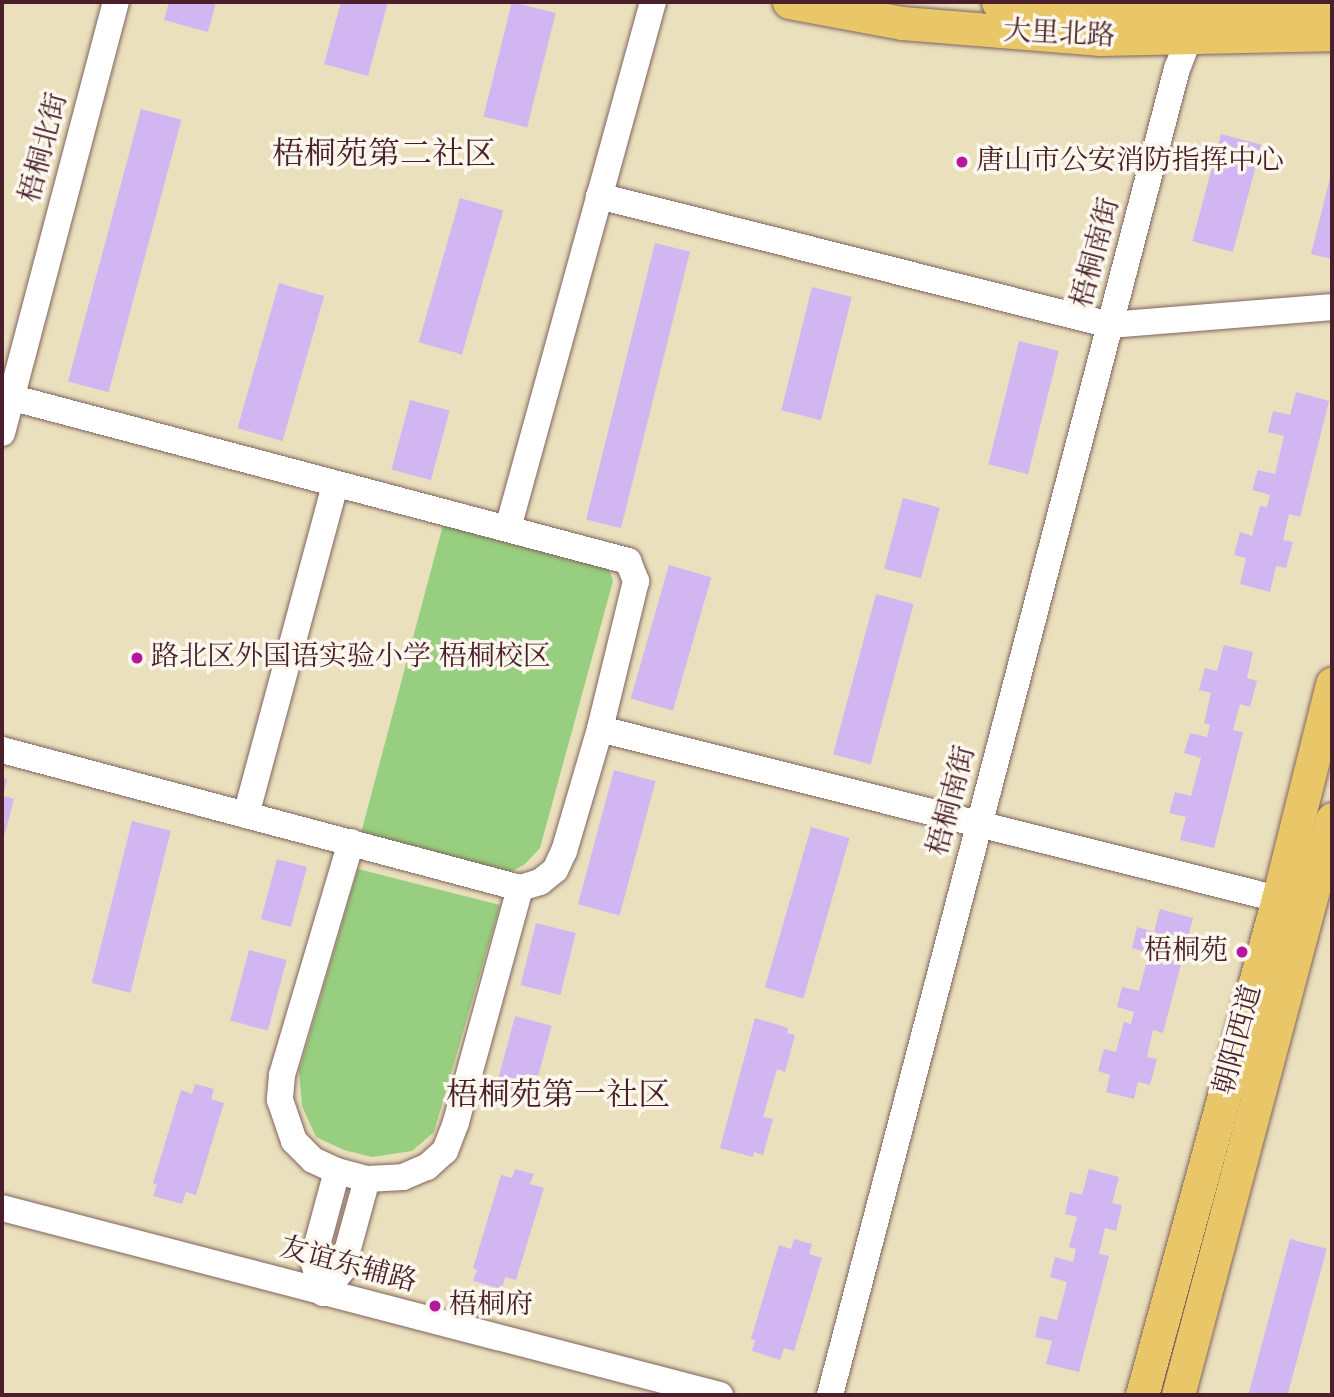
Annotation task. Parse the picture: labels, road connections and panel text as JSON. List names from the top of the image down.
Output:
{
  "streets": {
    "main road": ["大里北路", "朝阳西道"],
    "street": ["梧桐北街", "梧桐南街", "友谊东辅路"]
  },
  "crossings": [
    ["大里北路", "梧桐南街"]
  ],
  "districts": ["梧桐苑第二社区", "梧桐苑第一社区"],
  "places": [
    "唐山市公安消防指挥中心",
    "路北区外国语实验小学 梧桐校区",
    "梧桐苑",
    "梧桐府"
  ]
}
